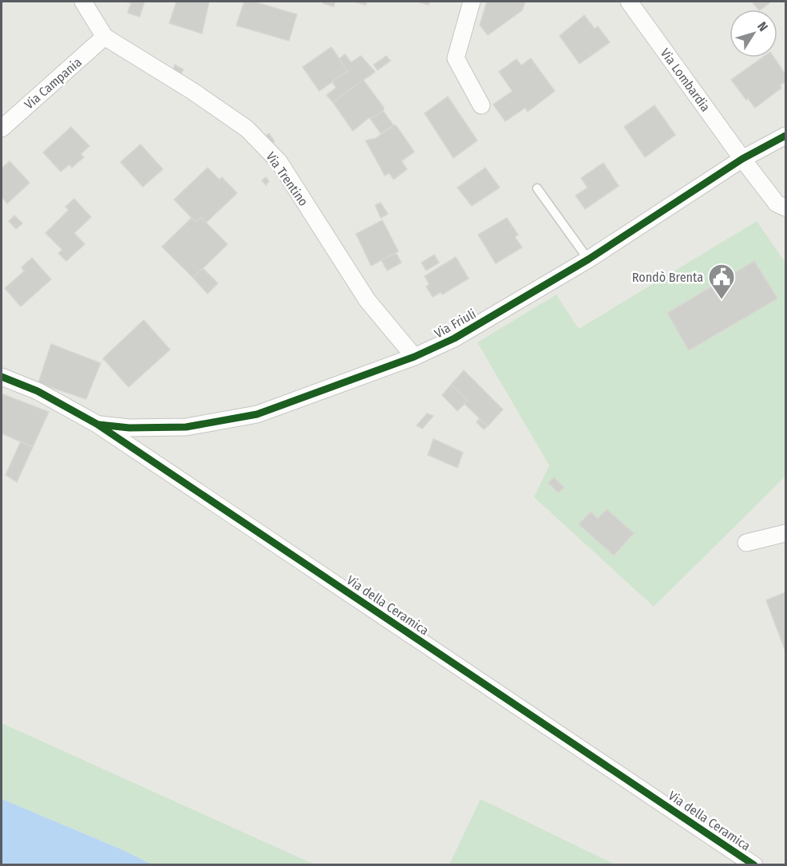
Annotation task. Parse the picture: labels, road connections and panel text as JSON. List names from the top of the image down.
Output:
{
  "streets": {
    "street": [
      "Via Lombardia",
      "Via Campania",
      "Via Trentino",
      "Via Friuli",
      "Via della Ceramica"
    ]
  },
  "crossings": [
    ["Via Lombardia", "Via Friuli"],
    ["Via Campania", "Via Trentino"],
    ["Via Trentino", "Via Friuli"],
    ["Via Friuli", "Via della Ceramica"]
  ],
  "places": {
    "public building": ["Rondò Brenta"]
  },
  "north": "top right"
}
